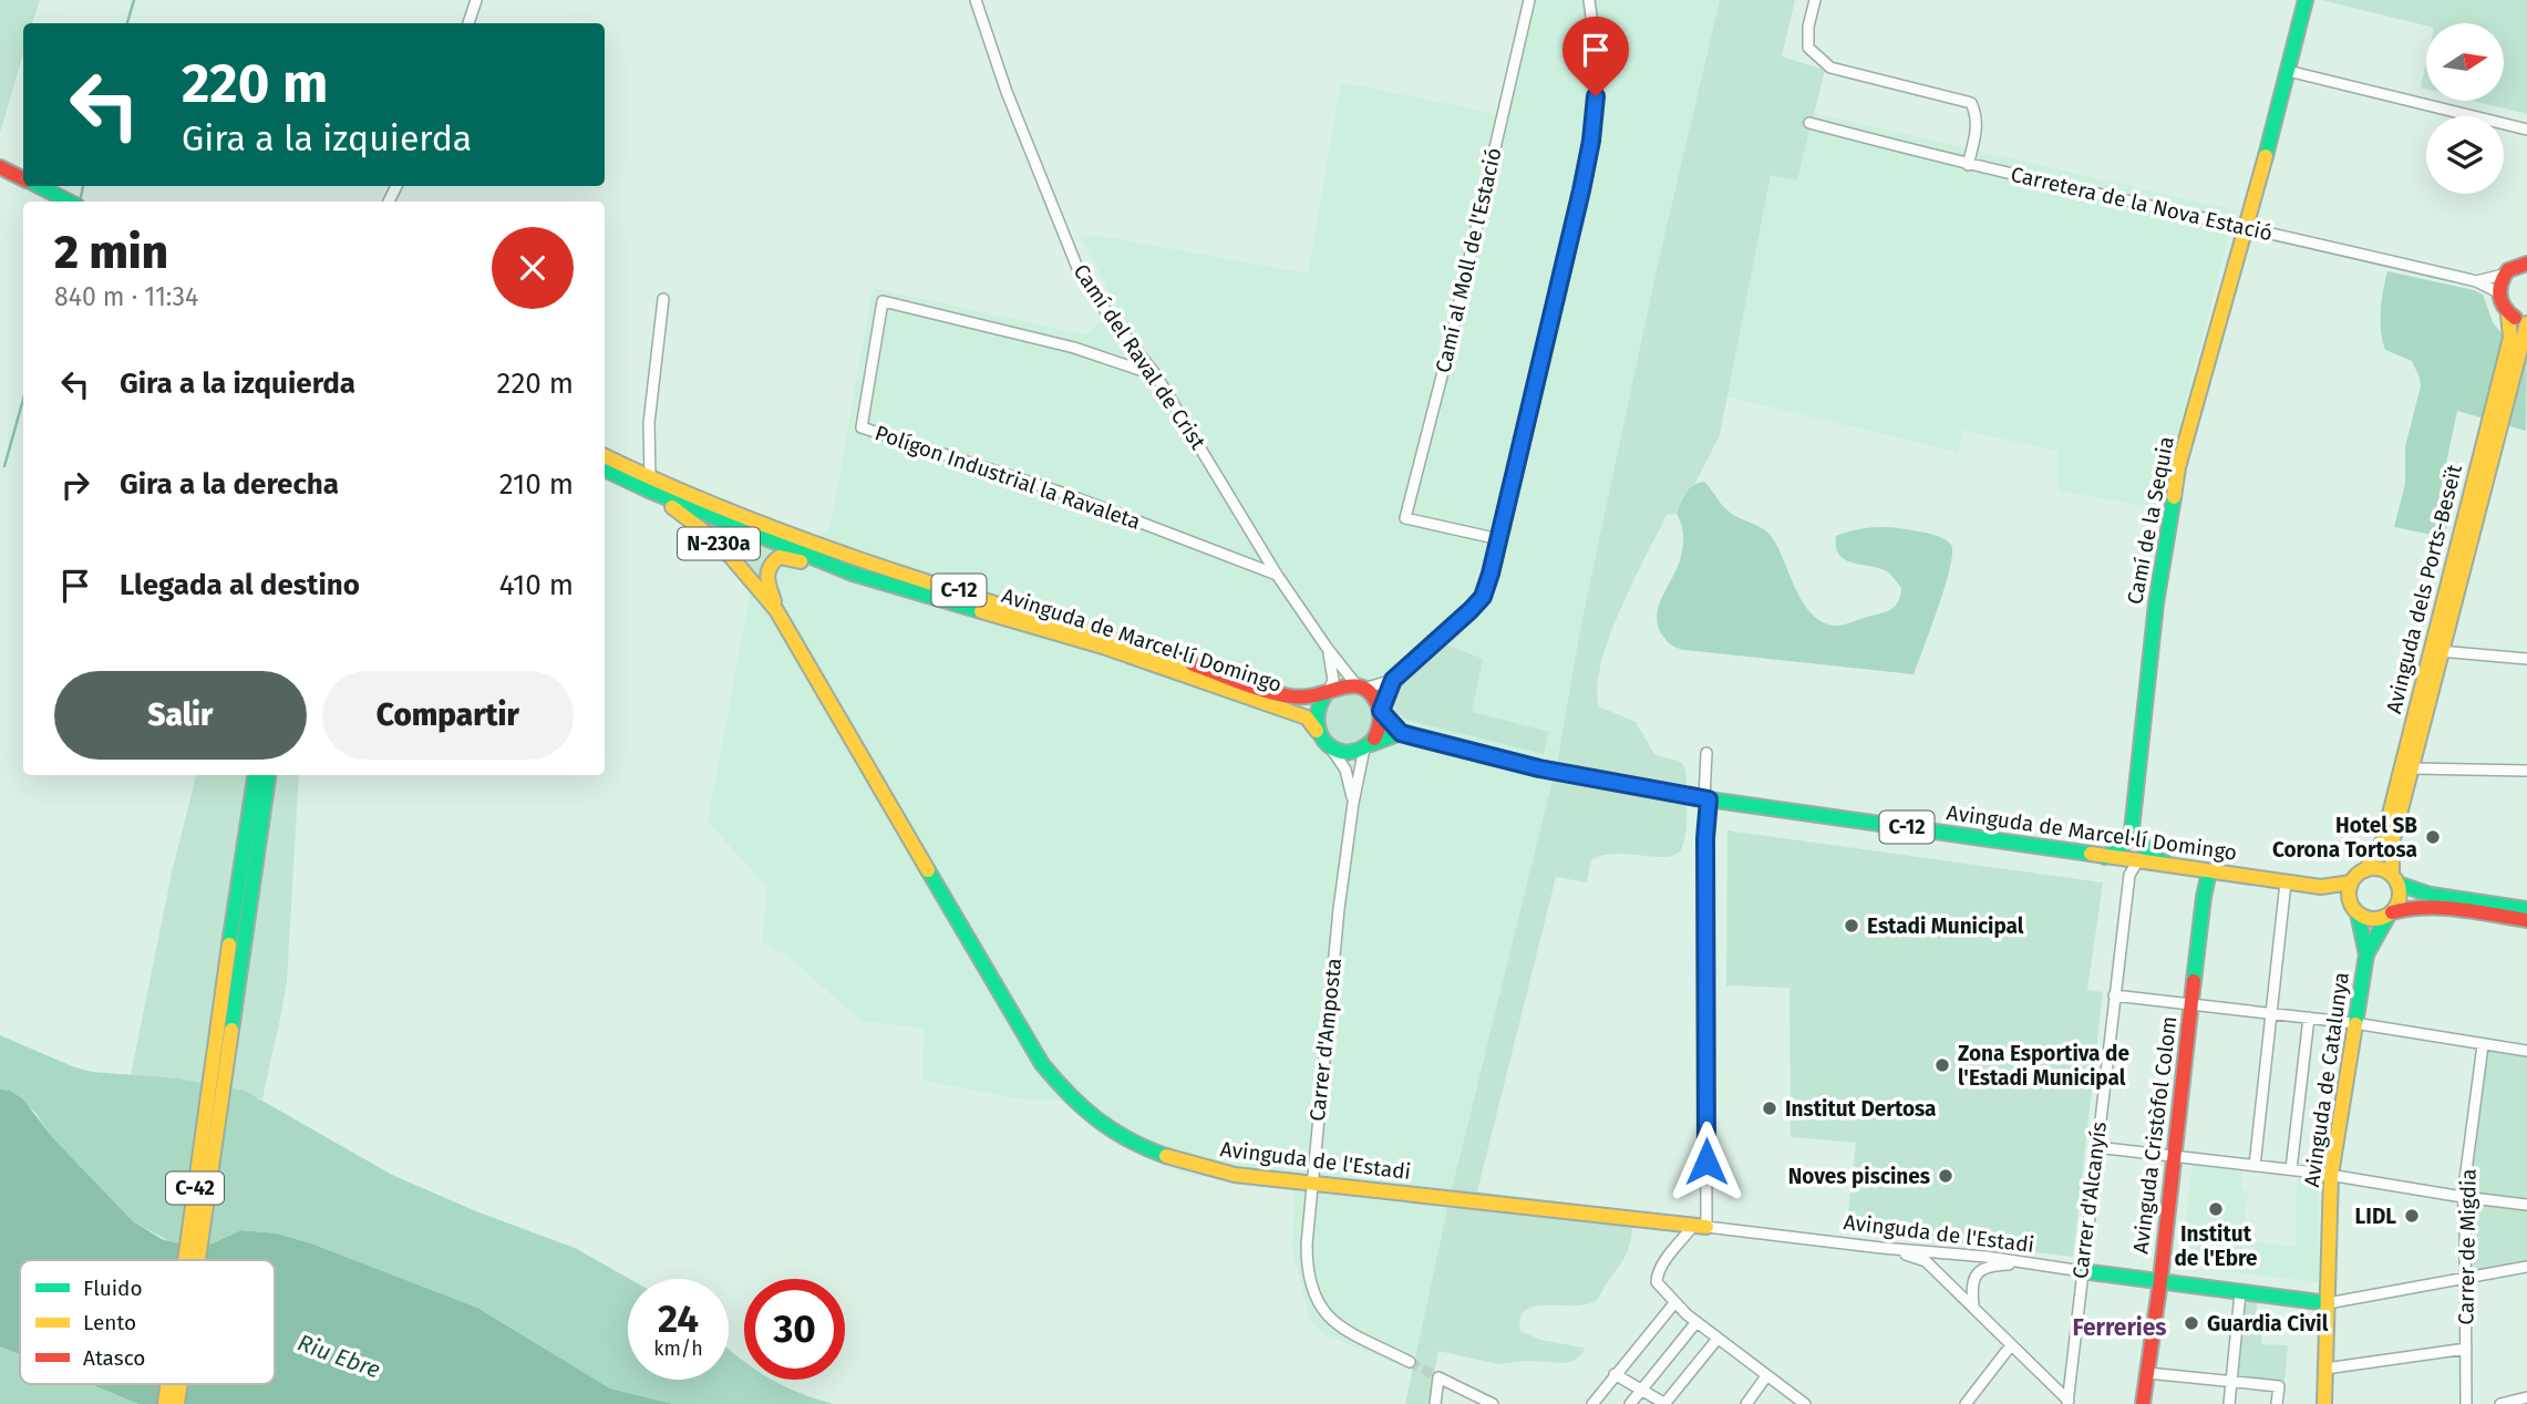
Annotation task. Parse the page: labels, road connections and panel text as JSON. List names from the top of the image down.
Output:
{
  "streets": {
    "main road": [
      "Camí de la Sequia",
      "N-230a",
      "Avinguda dels Ports-Beseït",
      "C-12",
      "Avinguda de Marcel·lí Domingo",
      "Avinguda de Catalunya",
      "Avinguda Cristòfol Colom",
      "Avinguda de l'Estadi",
      "C-42"
    ],
    "street": [
      "Carretera de la Nova Estació",
      "Camí al Moll de l'Estació",
      "Camí del Raval de Crist",
      "Polígon Industrial la Ravaleta",
      "Carrer d'Amposta",
      "Carrer d'Alcanyís",
      "Carrer de Migdia"
    ]
  },
  "crossings": [
    ["Carretera de la Nova Estació", "Camí de la Sequia"],
    ["Camí del Raval de Crist", "Polígon Industrial la Ravaleta"],
    ["Camí del Raval de Crist", "C-12"],
    ["Camí del Raval de Crist", "Avinguda de Marcel·lí Domingo"],
    ["Camí del Raval de Crist", "Carrer d'Amposta"],
    ["N-230a", "C-12"],
    ["N-230a", "Avinguda de Marcel·lí Domingo"],
    ["N-230a", "Avinguda de l'Estadi"],
    ["Avinguda dels Ports-Beseït", "C-12"],
    ["Avinguda dels Ports-Beseït", "Avinguda de Marcel·lí Domingo"],
    ["C-12", "Avinguda de Marcel·lí Domingo"],
    ["C-12", "Carrer d'Amposta"],
    ["Avinguda de Marcel·lí Domingo", "Carrer d'Amposta"],
    ["Avinguda de Marcel·lí Domingo", "Avinguda Cristòfol Colom"],
    ["Avinguda de Marcel·lí Domingo", "Carrer d'Alcanyís"],
    ["Carrer d'Amposta", "Avinguda de l'Estadi"],
    ["Avinguda de l'Estadi", "Carrer d'Alcanyís"]
  ],
  "districts": ["Ferreries"],
  "water": ["Riu Ebre"],
  "places": [
    "Hotel SB Corona Tortosa",
    "Estadi Municipal",
    "Zona Esportiva de l'Estadi Municipal",
    "Institut Dertosa",
    "Noves piscines",
    "Institut de l'Ebre",
    "LIDL",
    "Guardia Civil"
  ],
  "legend": ["Fluido", "Lento", "Atasco"],
  "north": "right",
  "page": {
    "turn": ["220 m", "Gira a la izquierda"],
    "heading": ["2 min", "840 m · 11:34"],
    "list": [
      {
        "name": "Gira a la izquierda",
        "value": "220 m"
      },
      {
        "name": "Gira a la derecha",
        "value": "210 m"
      },
      {
        "name": "Llegada al destino",
        "value": "410 m"
      }
    ],
    "buttons": ["Salir", "Compartir"],
    "speed": "24 km/h",
    "limit": "30"
  }
}
